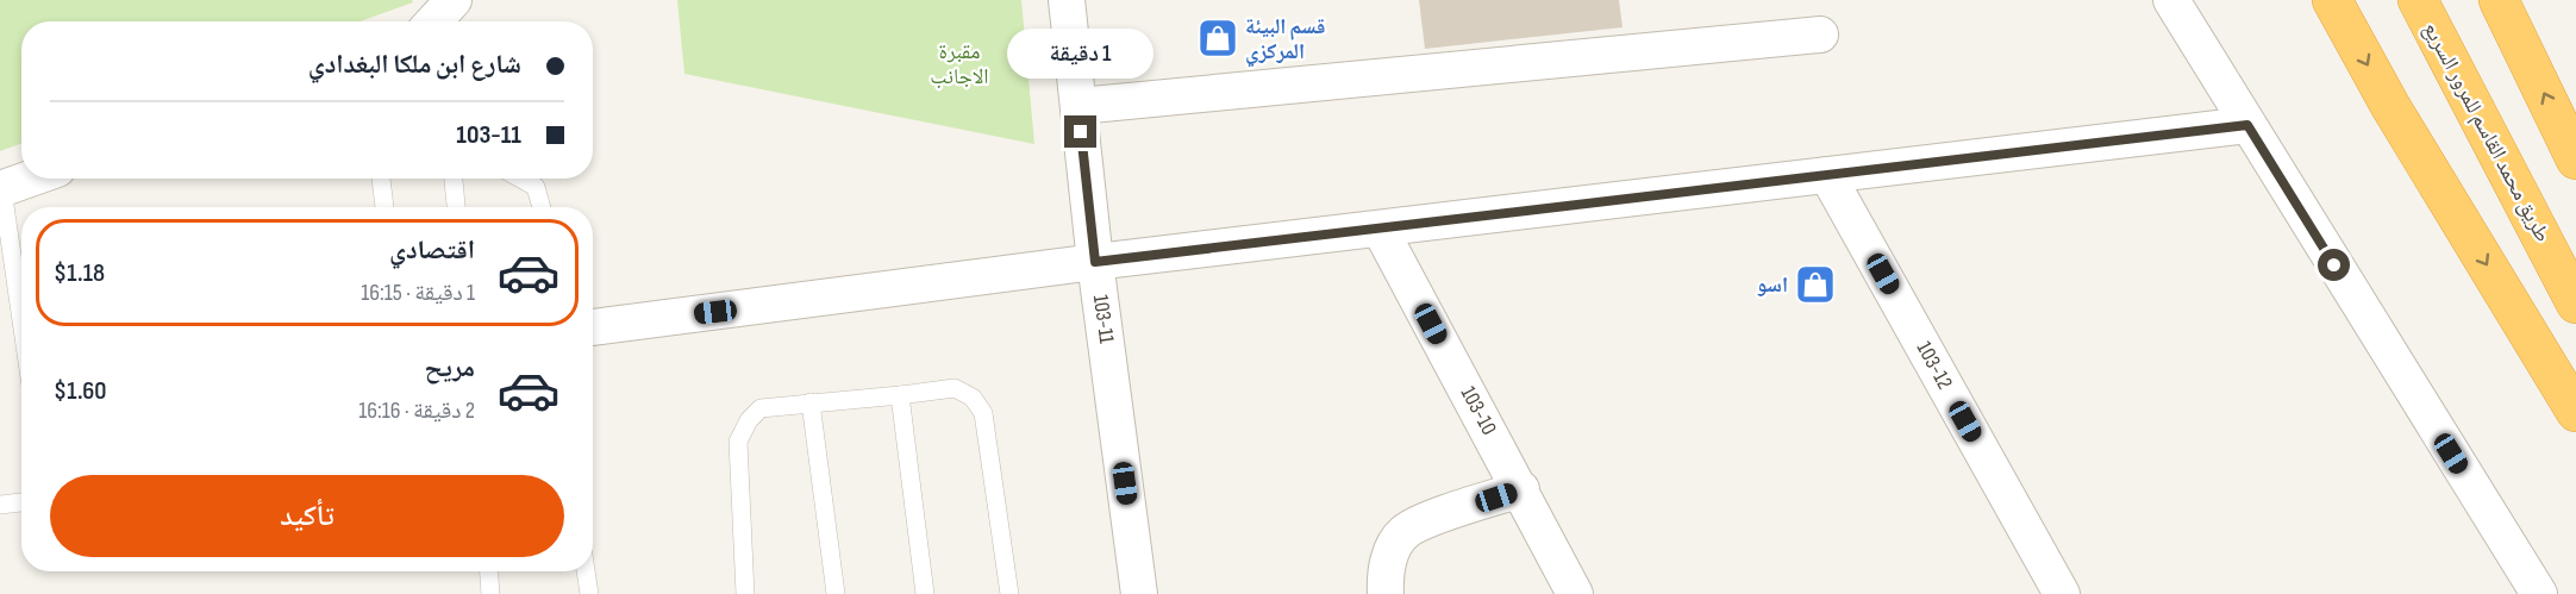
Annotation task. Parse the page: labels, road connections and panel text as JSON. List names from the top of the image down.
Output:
{
  "streets": {
    "highway": ["طريق محمد القاسم للمرور السريع"],
    "street": ["103-11", "103-12", "103-10"]
  },
  "parks": ["مقبرة الاجانب"],
  "places": {
    "shop": ["قسم البيئة المركزي", "اسو"]
  },
  "page": {
    "banner": ["شارع ابن ملكا البغدادي", "103-11"],
    "bubble": "1 دقيقة",
    "list": [
      {
        "name": "اقتصادي",
        "note": "1 دقيقة · 16:15",
        "value": "$1.18"
      },
      {
        "name": "مريح",
        "note": "2 دقيقة · 16:16",
        "value": "$1.60"
      }
    ],
    "buttons": "تأكيد"
  }
}
